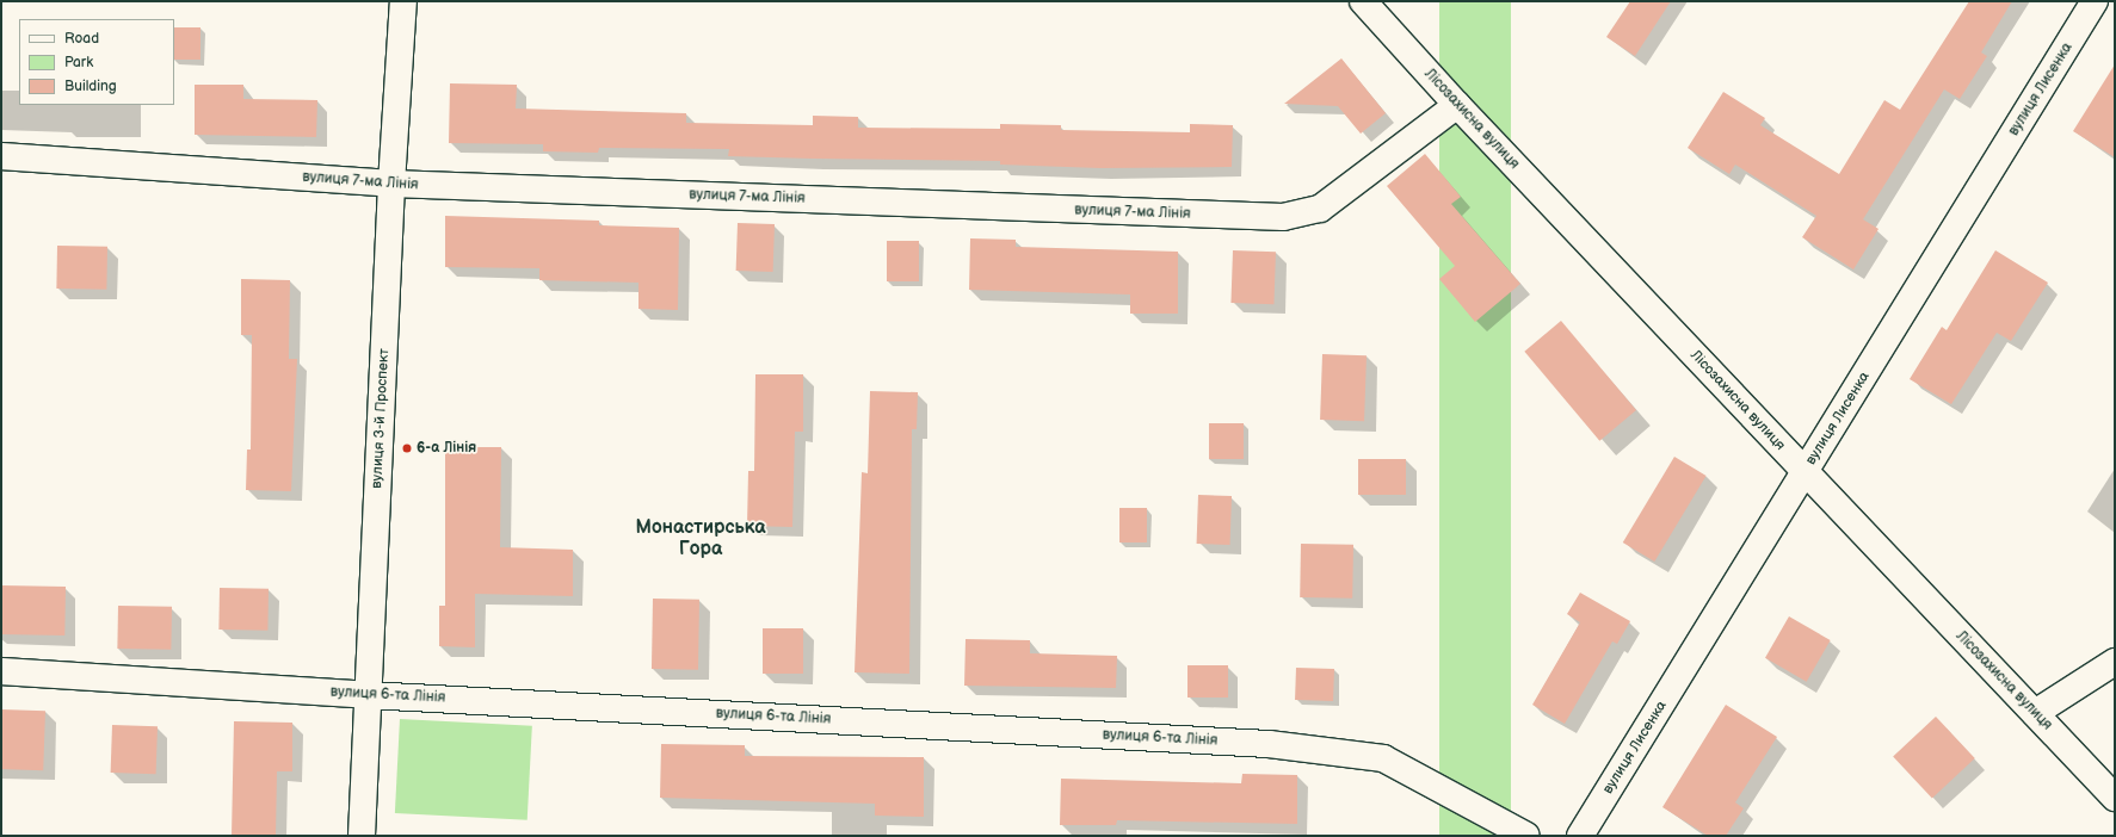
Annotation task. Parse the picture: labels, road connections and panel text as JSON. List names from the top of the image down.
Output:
{
  "streets": {
    "street": [
      "вулиця Лисенка",
      "Лісозахисна вулиця",
      "вулиця 7-ма Лінія",
      "вулиця 3-й Проспект",
      "вулиця 6-та Лінія"
    ]
  },
  "crossings": [
    ["вулиця Лисенка", "Лісозахисна вулиця"],
    ["Лісозахисна вулиця", "вулиця 7-ма Лінія"],
    ["вулиця 7-ма Лінія", "вулиця 3-й Проспект"],
    ["вулиця 3-й Проспект", "вулиця 6-та Лінія"]
  ],
  "districts": ["Монастирська Гора"],
  "places": ["6-а Лінія"],
  "legend": ["Road", "Park", "Building"]
}
